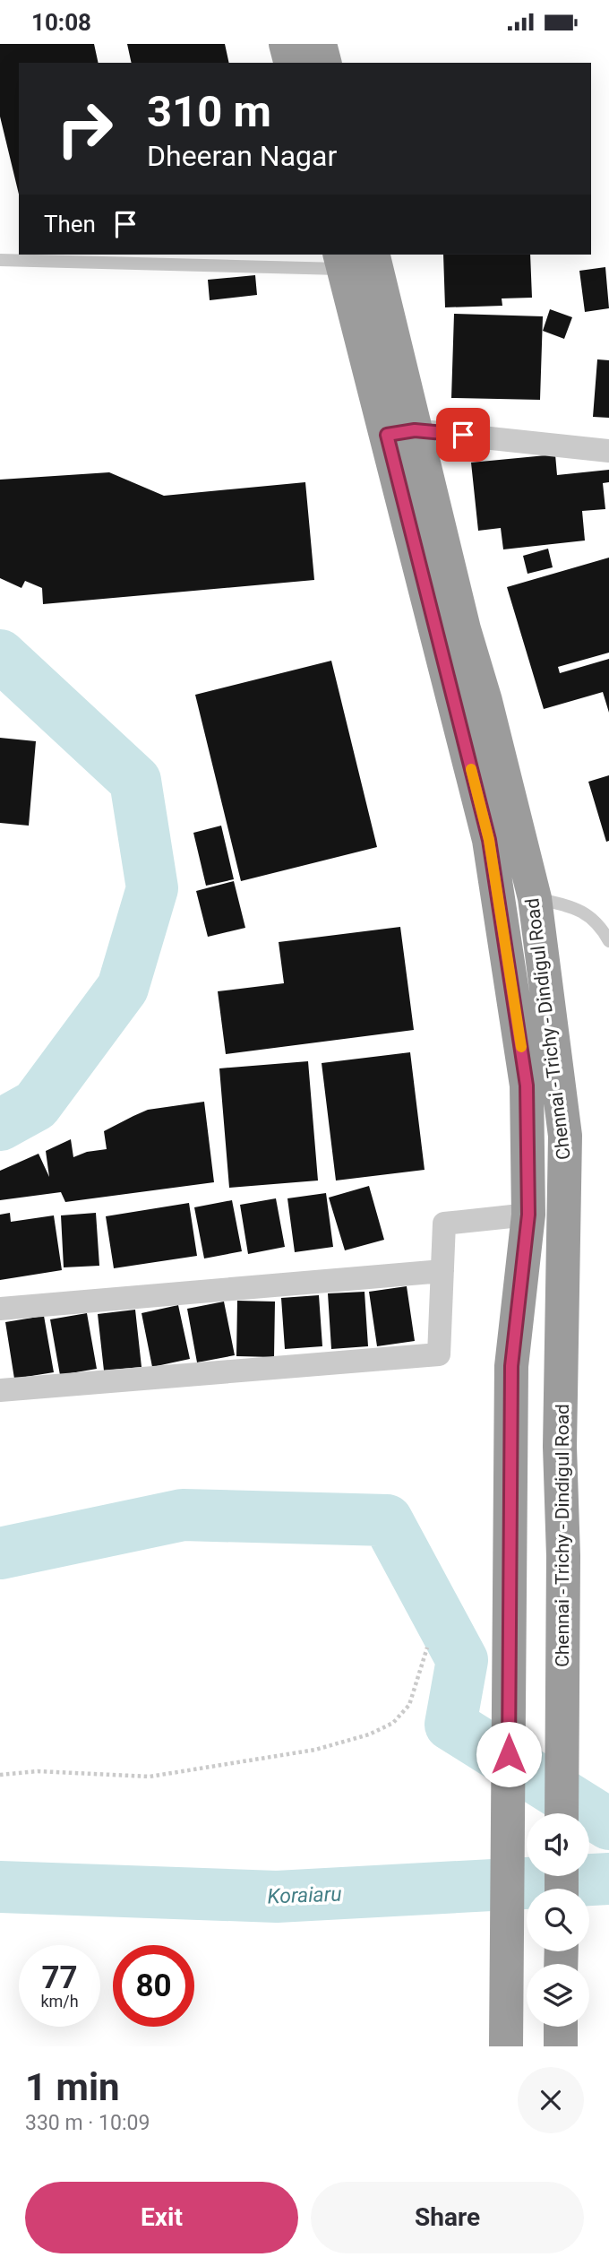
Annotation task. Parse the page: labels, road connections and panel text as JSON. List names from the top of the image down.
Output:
{
  "streets": {
    "highway": ["Chennai - Trichy - Dindigul Road"]
  },
  "water": ["Koraiaru"],
  "page": {
    "status": "10:08",
    "turn": ["310 m", "Dheeran Nagar"],
    "then": "Then",
    "speed": "77 km/h",
    "limit": "80",
    "heading": ["1 min", "330 m · 10:09"],
    "buttons": ["Exit", "Share"]
  }
}
